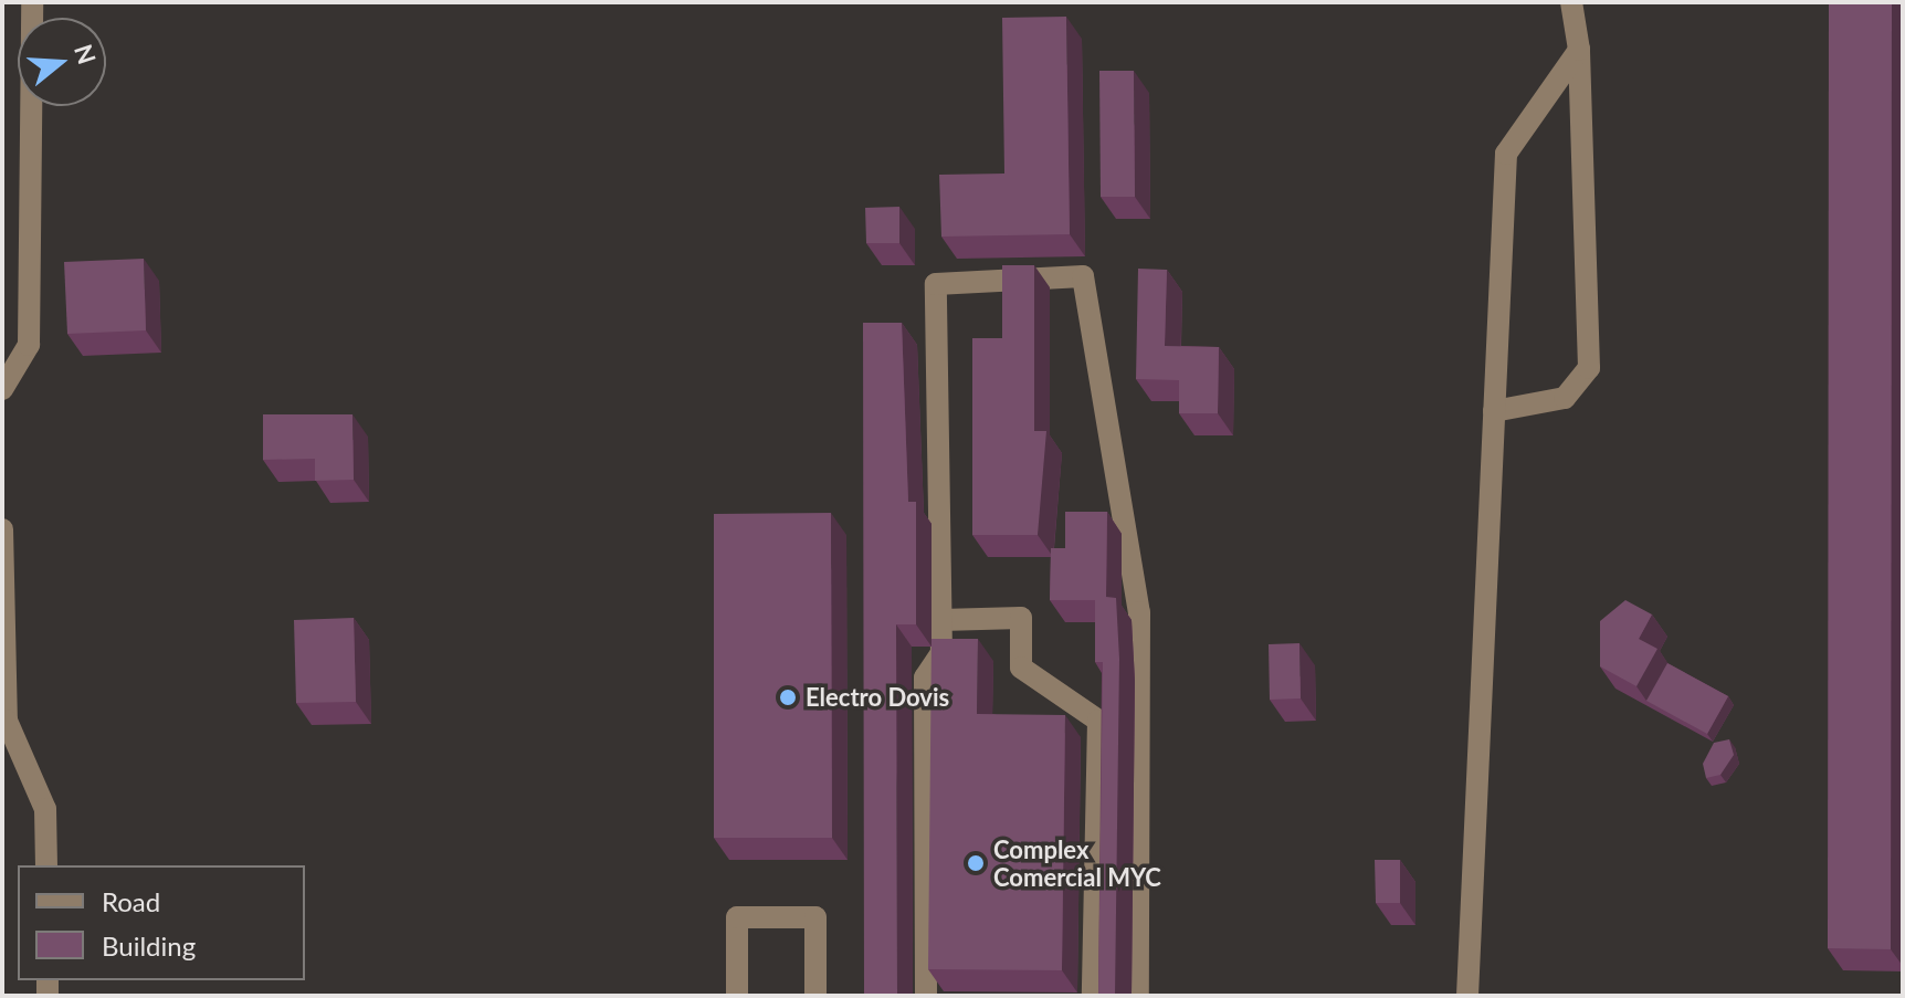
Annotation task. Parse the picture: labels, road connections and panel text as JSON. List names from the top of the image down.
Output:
{
  "places": ["Electro Dovis", "Complex Comercial MYC"],
  "legend": ["Road", "Building"],
  "north": "right"
}
